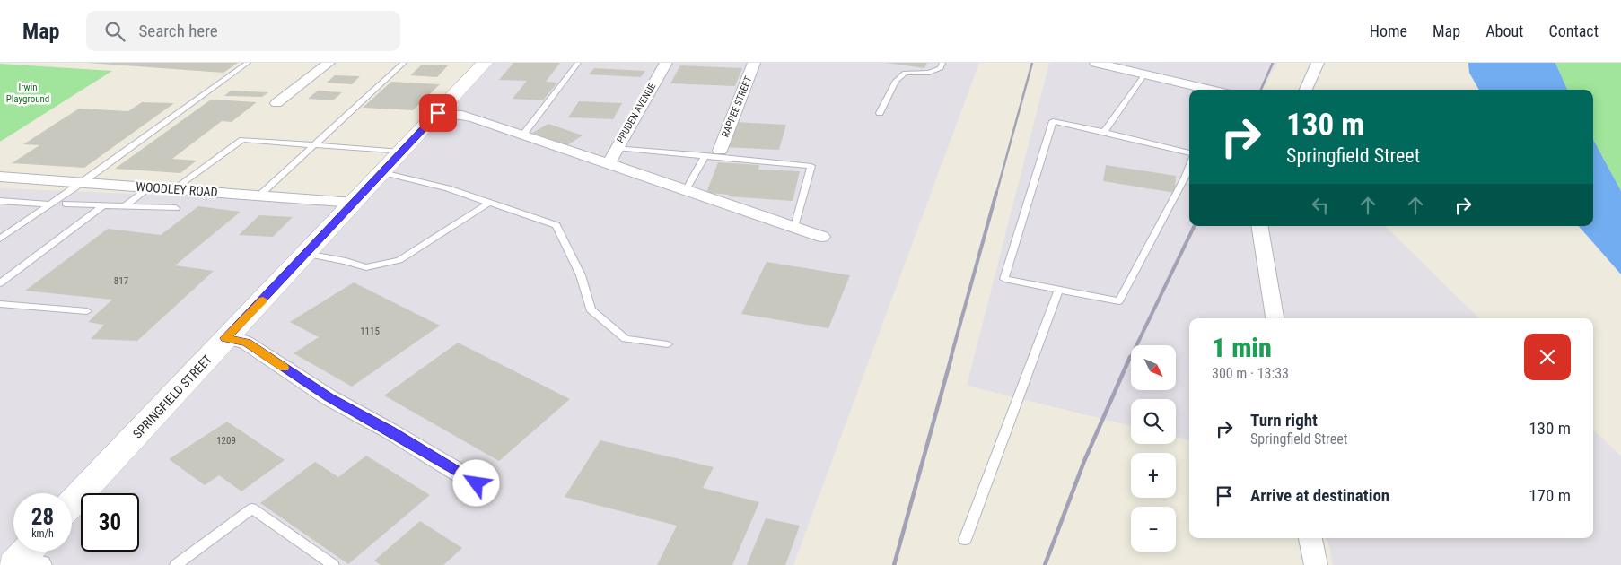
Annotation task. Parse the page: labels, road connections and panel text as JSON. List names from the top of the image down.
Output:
{
  "streets": {
    "main road": ["SPRINGFIELD STREET"],
    "street": ["RAPPEE STREET", "PRUDEN AVENUE", "WOODLEY ROAD"]
  },
  "crossings": [
    ["WOODLEY ROAD", "SPRINGFIELD STREET"]
  ],
  "parks": ["Irwin Playground"],
  "house_numbers": ["817", "1115", "1209"],
  "north": "bottom right",
  "page": {
    "header": "Map",
    "search": "Search here",
    "nav": [
      "Home",
      "Map",
      "About",
      "Contact"
    ],
    "turn": ["130 m", "Springfield Street"],
    "heading": ["1 min", "300 m · 13:33"],
    "map_buttons": ["+", "−"],
    "list": [
      {
        "name": "Turn right",
        "note": "Springfield Street",
        "value": "130 m"
      },
      {
        "name": "Arrive at destination",
        "value": "170 m"
      }
    ],
    "speed": "28 km/h",
    "limit": "30"
  }
}
